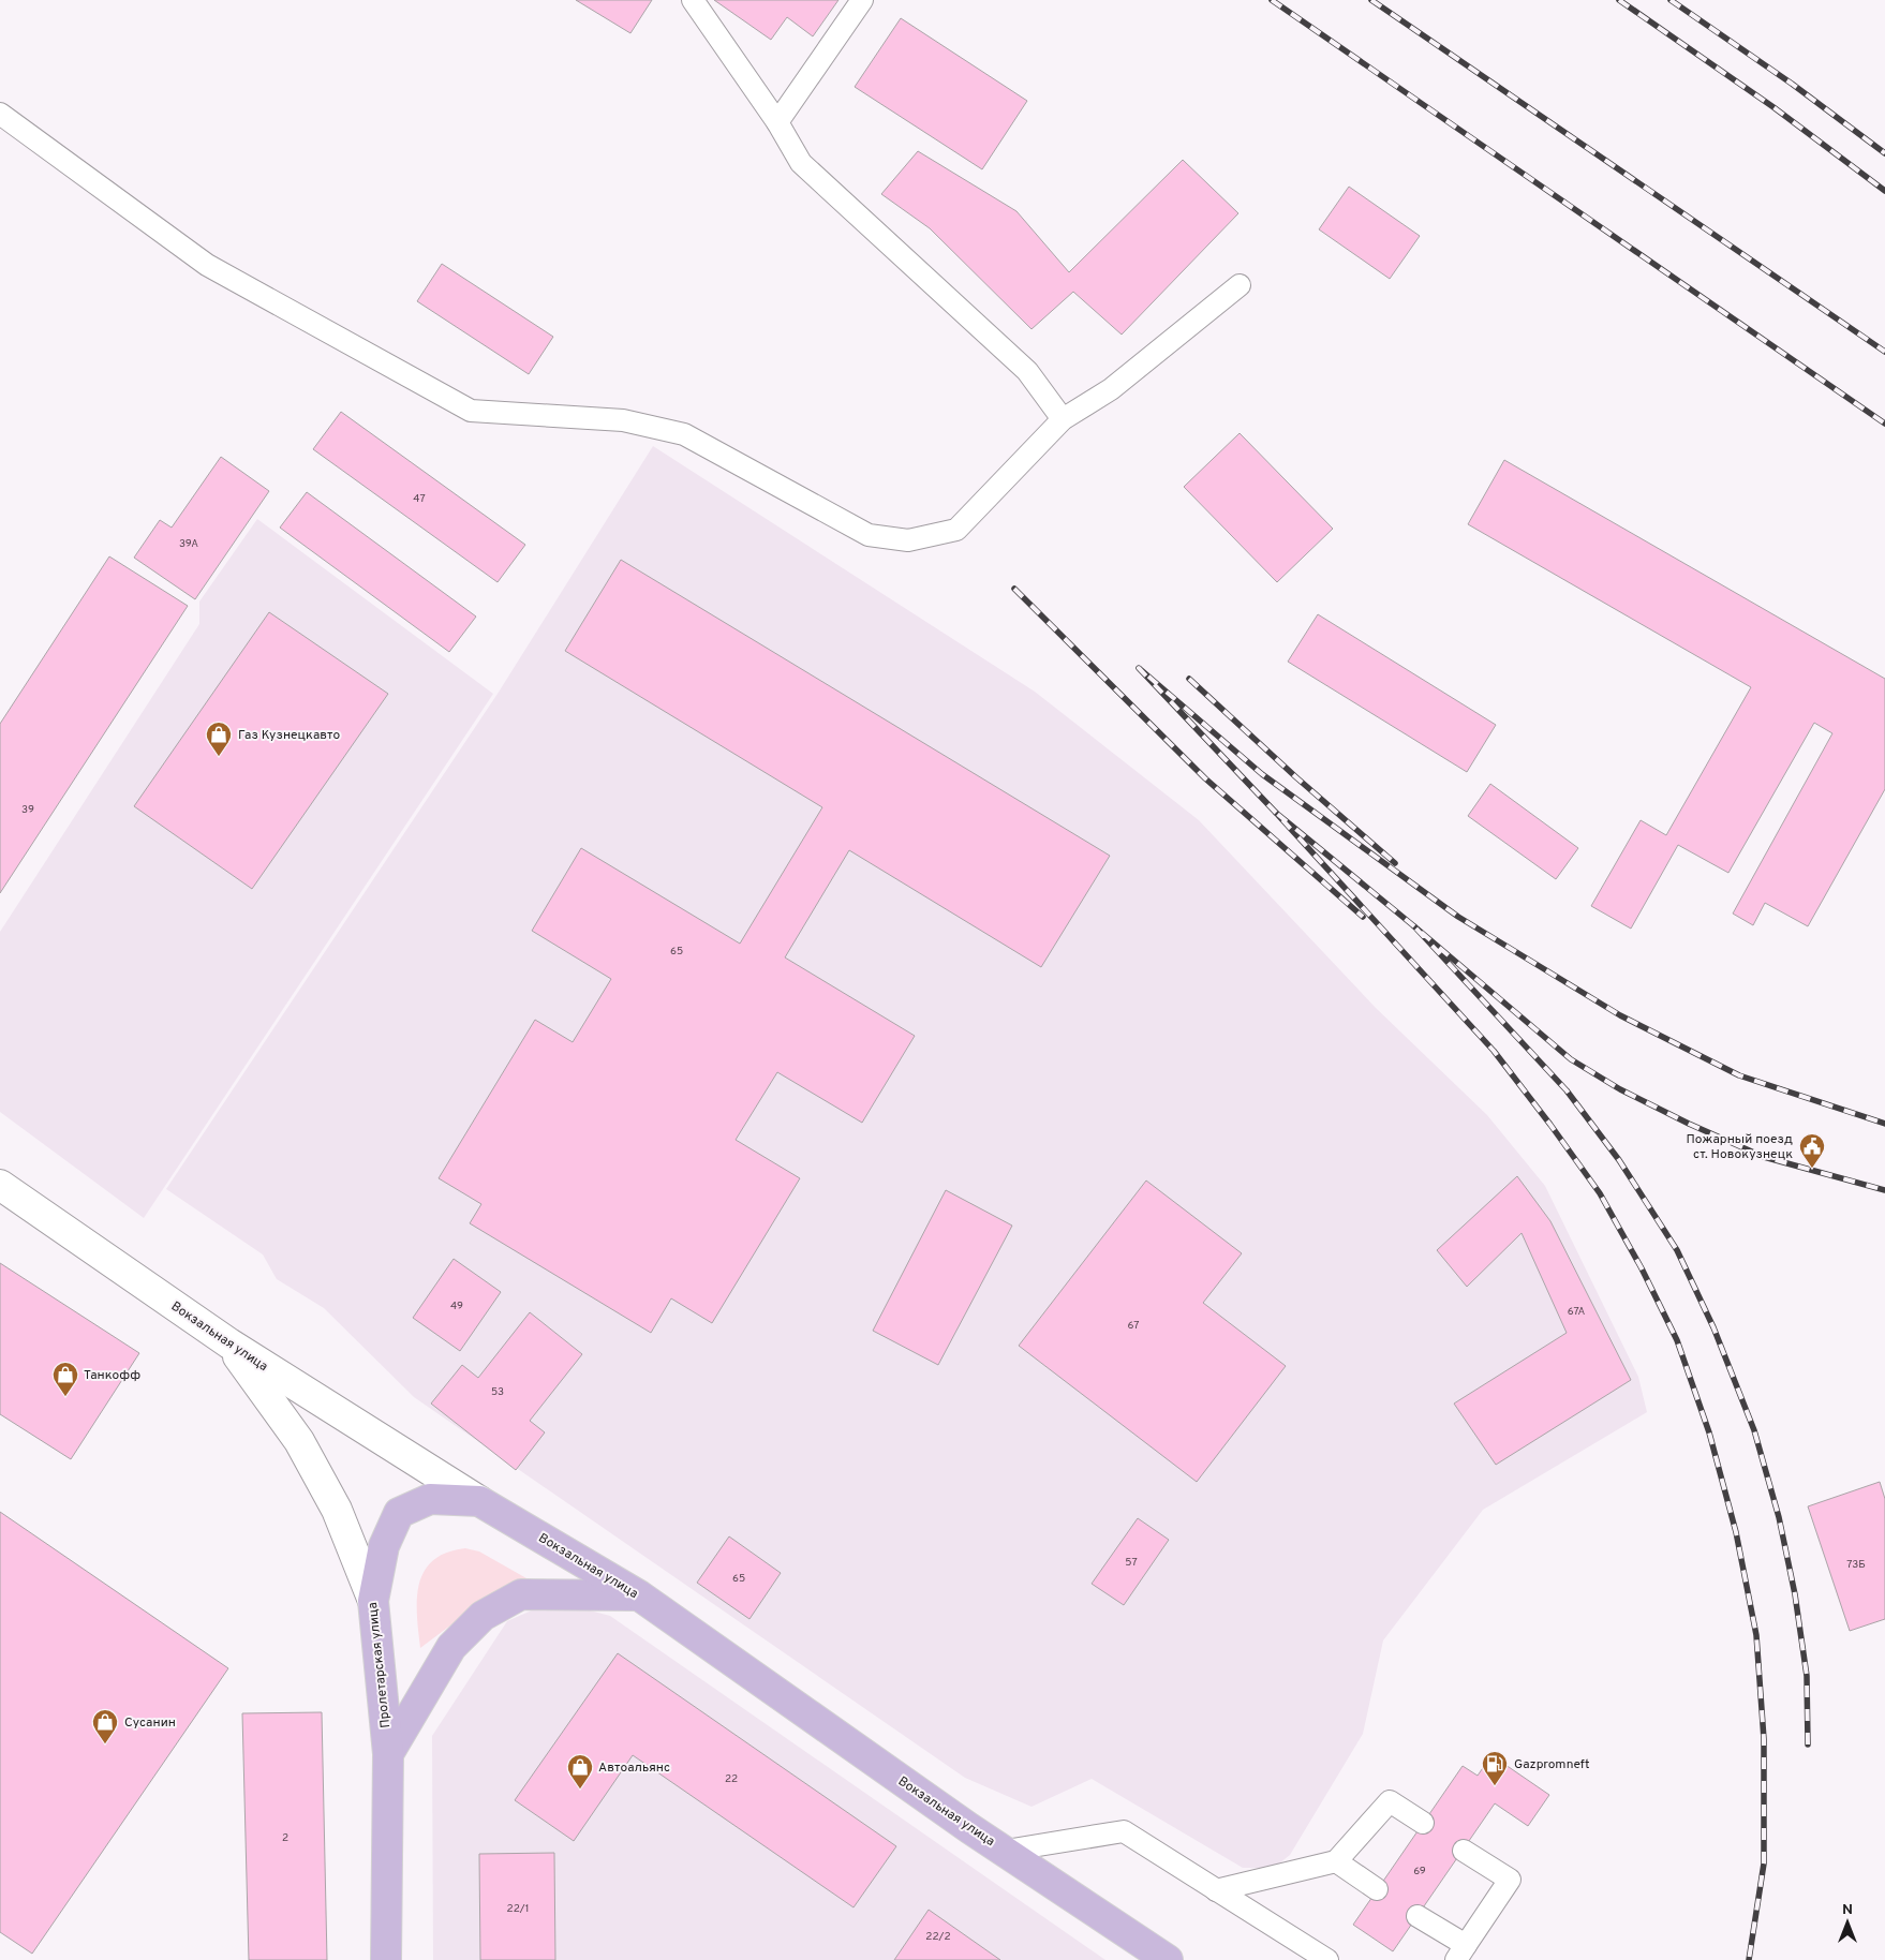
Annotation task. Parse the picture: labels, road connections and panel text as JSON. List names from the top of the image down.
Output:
{
  "streets": {
    "main road": ["Вокзальная улица", "Пролетарская улица"]
  },
  "crossings": [
    ["Вокзальная улица", "Пролетарская улица"]
  ],
  "places": {
    "shop": [
      "Газ Кузнецкавто",
      "Танкофф",
      "Сусанин",
      "Автоальянс"
    ],
    "public building": ["Пожарный поезд ст. Новокузнецк"],
    "fuel station": ["Gazpromneft"]
  },
  "house_numbers": [
    "47",
    "39А",
    "39",
    "65",
    "49",
    "67А",
    "67",
    "53",
    "57",
    "73Б",
    "65",
    "22",
    "2",
    "69",
    "22/1",
    "22/2"
  ],
  "north": "top"
}
